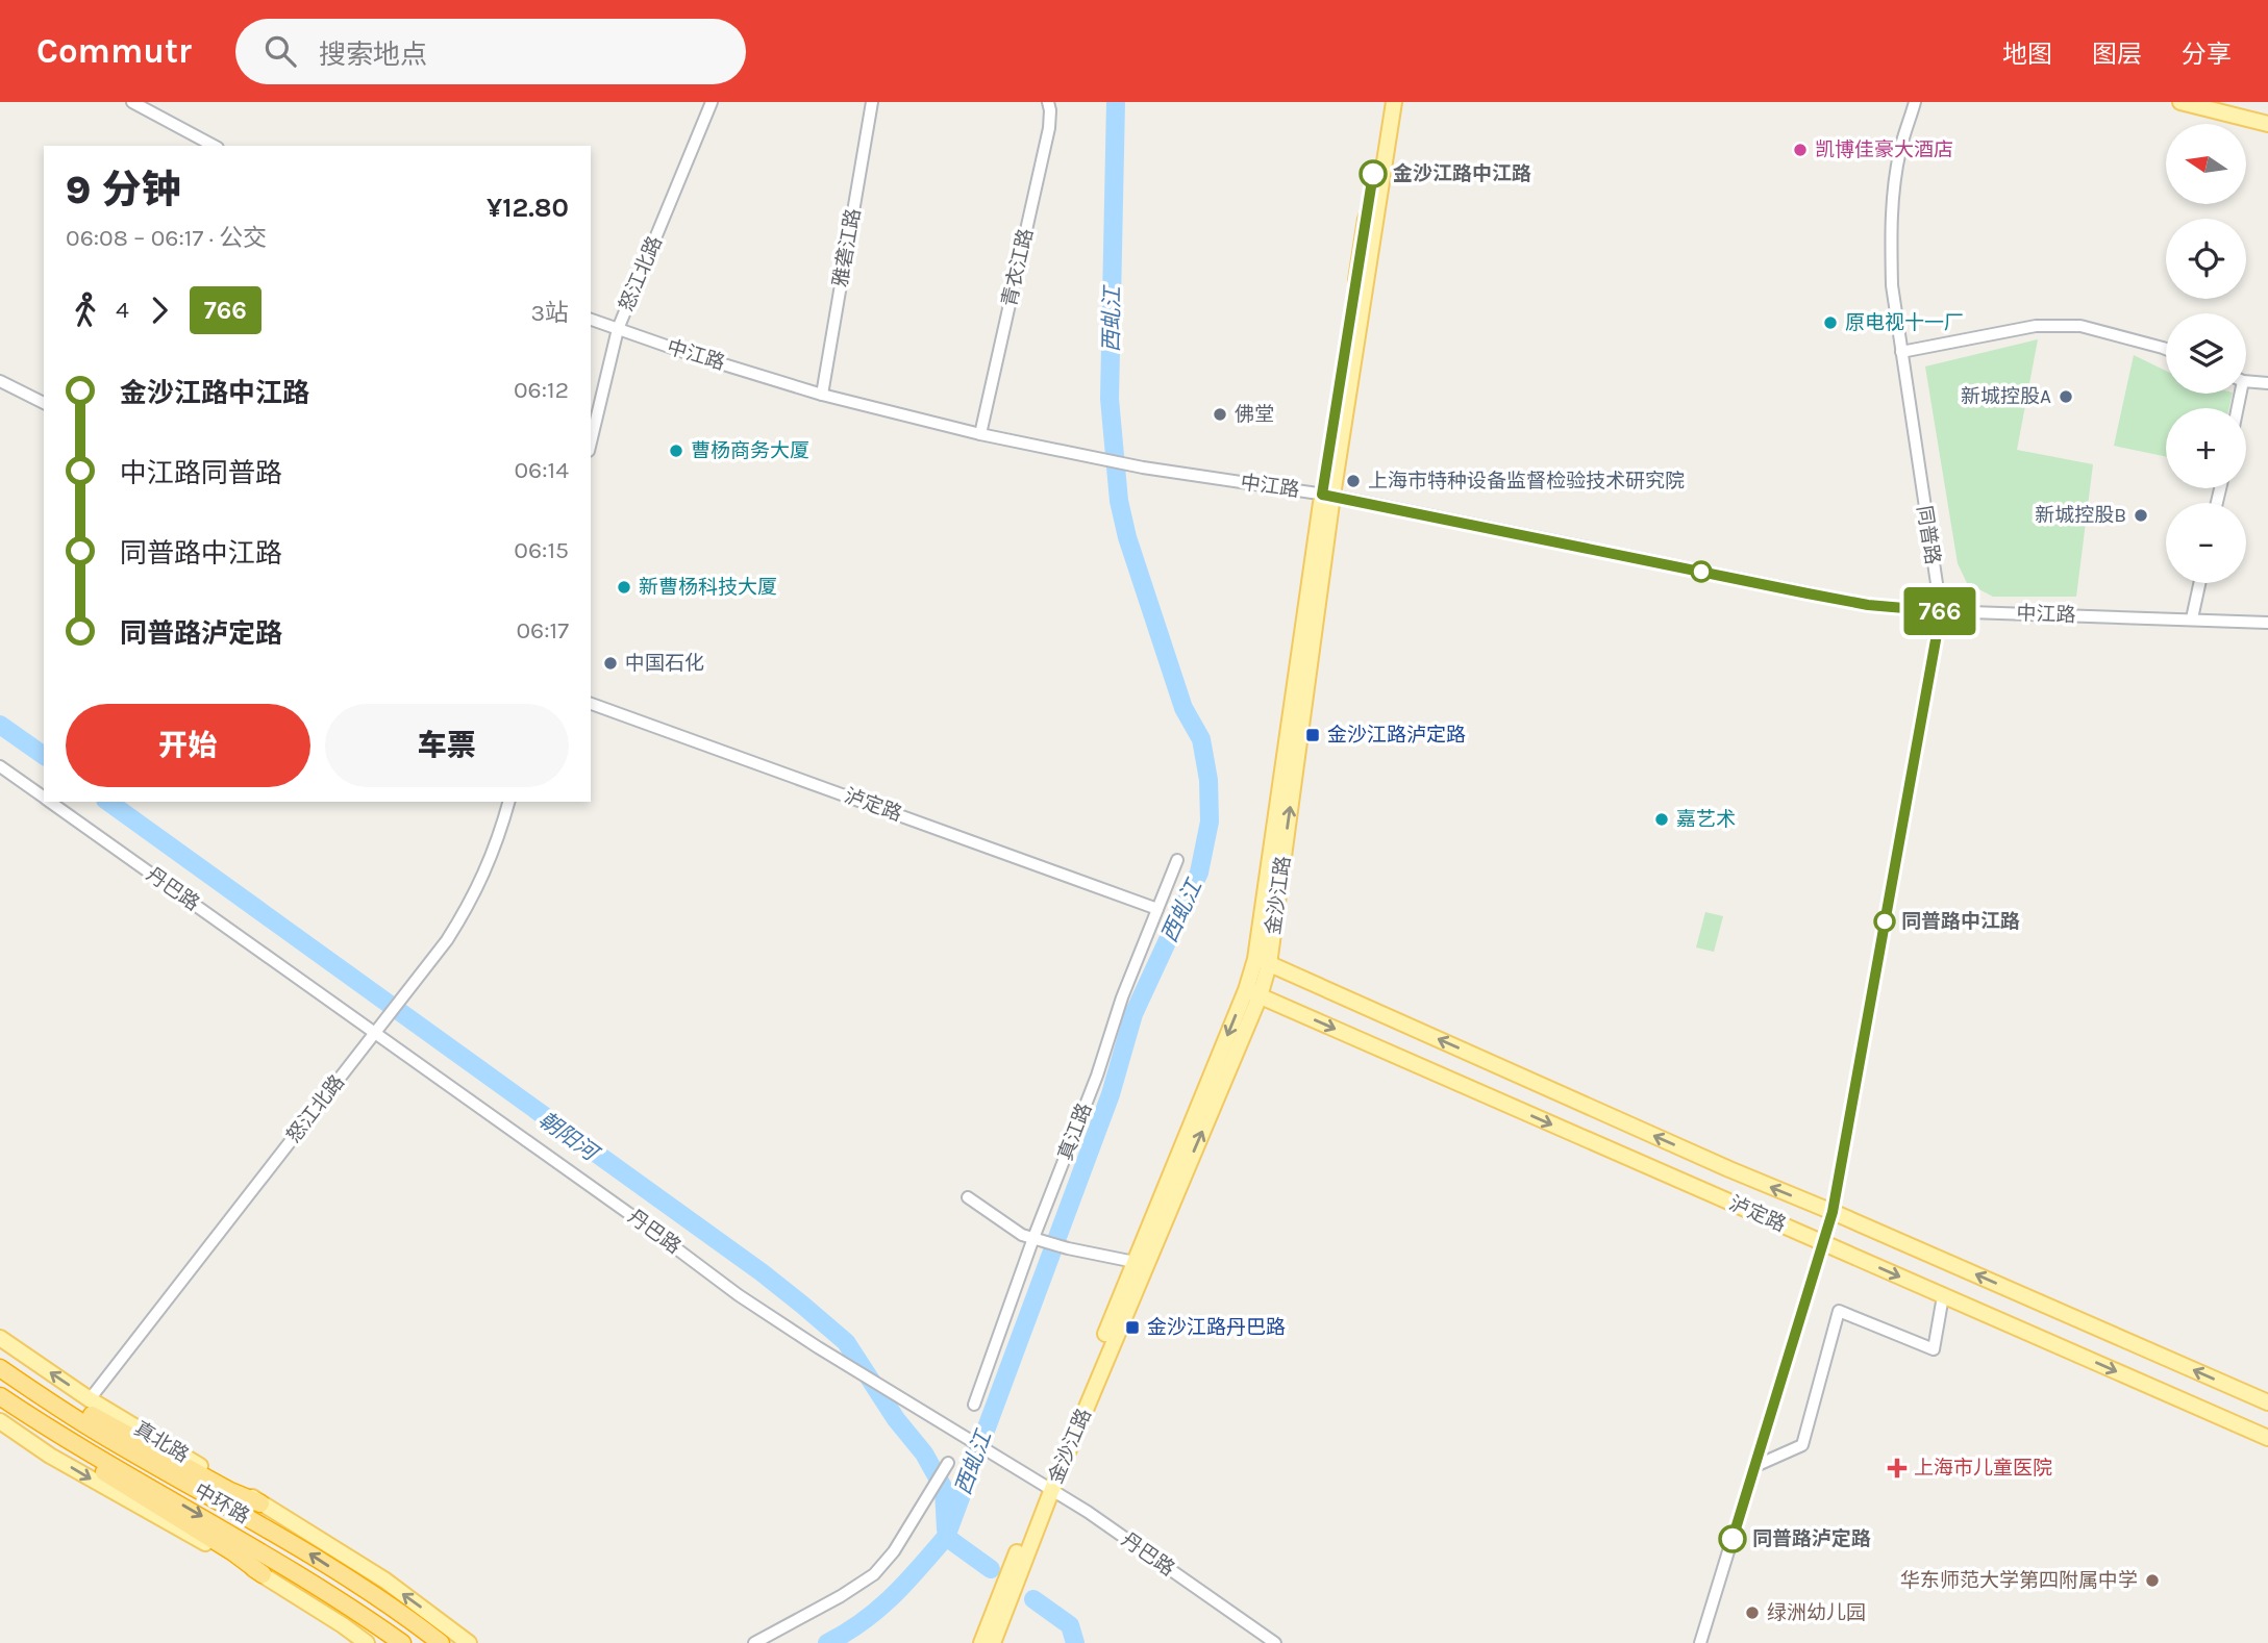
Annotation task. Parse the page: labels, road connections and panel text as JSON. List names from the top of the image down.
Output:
{
  "streets": {
    "highway": ["中环路"],
    "main road": ["泸定路", "金沙江路", "真北路"],
    "street": [
      "雅砻江路",
      "青衣江路",
      "怒江北路",
      "中江路",
      "同普路",
      "丹巴路",
      "真江路"
    ]
  },
  "crossings": [
    ["雅砻江路", "中江路"],
    ["青衣江路", "中江路"],
    ["怒江北路", "中江路"],
    ["怒江北路", "丹巴路"],
    ["怒江北路", "真北路"],
    ["中江路", "同普路"],
    ["中江路", "金沙江路"],
    ["同普路", "泸定路"],
    ["泸定路", "金沙江路"],
    ["泸定路", "真江路"],
    ["丹巴路", "金沙江路"]
  ],
  "water": ["西虬江", "朝阳河"],
  "places": {
    "other": [
      "凯博佳豪大酒店",
      "金沙江路中江路",
      "原电视十一厂",
      "新城控股A",
      "佛堂",
      "曹杨商务大厦",
      "上海市特种设备监督检验技术研究院",
      "新城控股B",
      "新曹杨科技大厦",
      "中国石化",
      "嘉艺术",
      "同普路中江路",
      "同普路泸定路",
      "华东师范大学第四附属中学",
      "绿洲幼儿园"
    ],
    "transit": ["金沙江路泸定路", "金沙江路丹巴路"],
    "health": ["上海市儿童医院"]
  },
  "lines": ["bus line 766"],
  "north": "left",
  "page": {
    "header": "Commutr",
    "search": "搜索地点",
    "nav": ["地图", "图层", "分享"],
    "on_map": "766",
    "map_buttons": ["+", "−"],
    "heading": ["9 分钟", "06:08 – 06:17 · 公交", "¥12.80"],
    "legs": ["4", "766", "3站"],
    "list": [
      {
        "name": "金沙江路中江路",
        "value": "06:12"
      },
      {
        "name": "中江路同普路",
        "value": "06:14"
      },
      {
        "name": "同普路中江路",
        "value": "06:15"
      },
      {
        "name": "同普路泸定路",
        "value": "06:17"
      }
    ],
    "buttons": ["开始", "车票"]
  }
}
